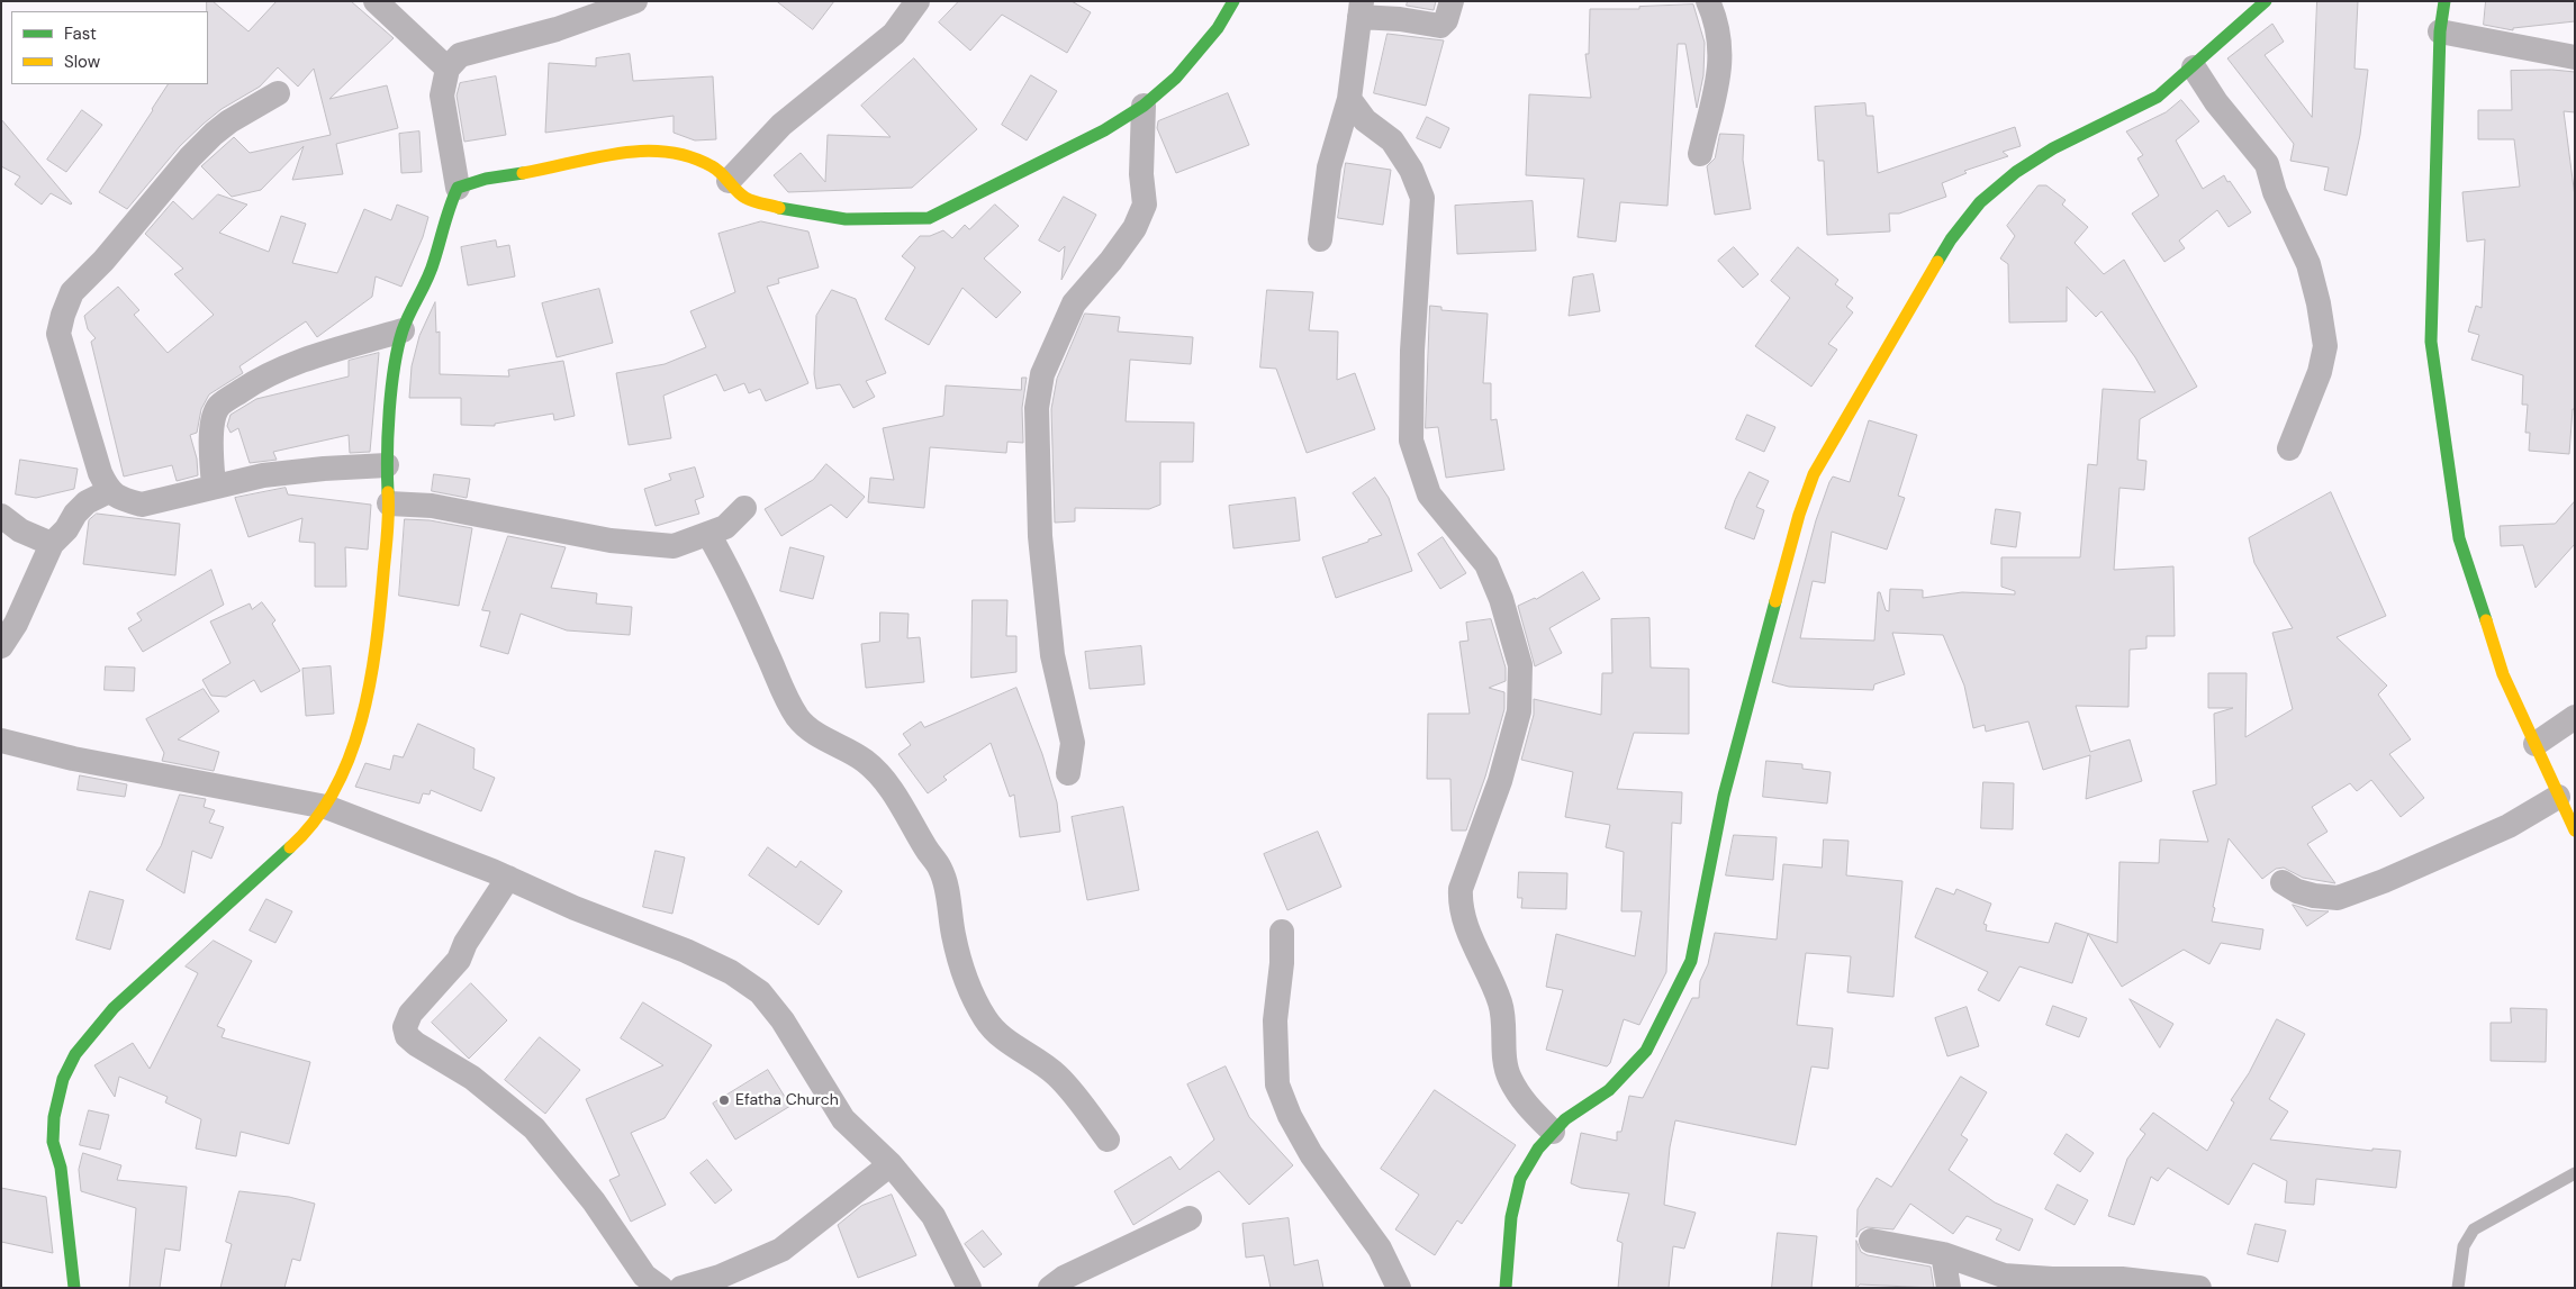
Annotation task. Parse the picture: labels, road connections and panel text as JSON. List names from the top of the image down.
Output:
{
  "places": ["Efatha Church"],
  "legend": ["Fast", "Slow"]
}
